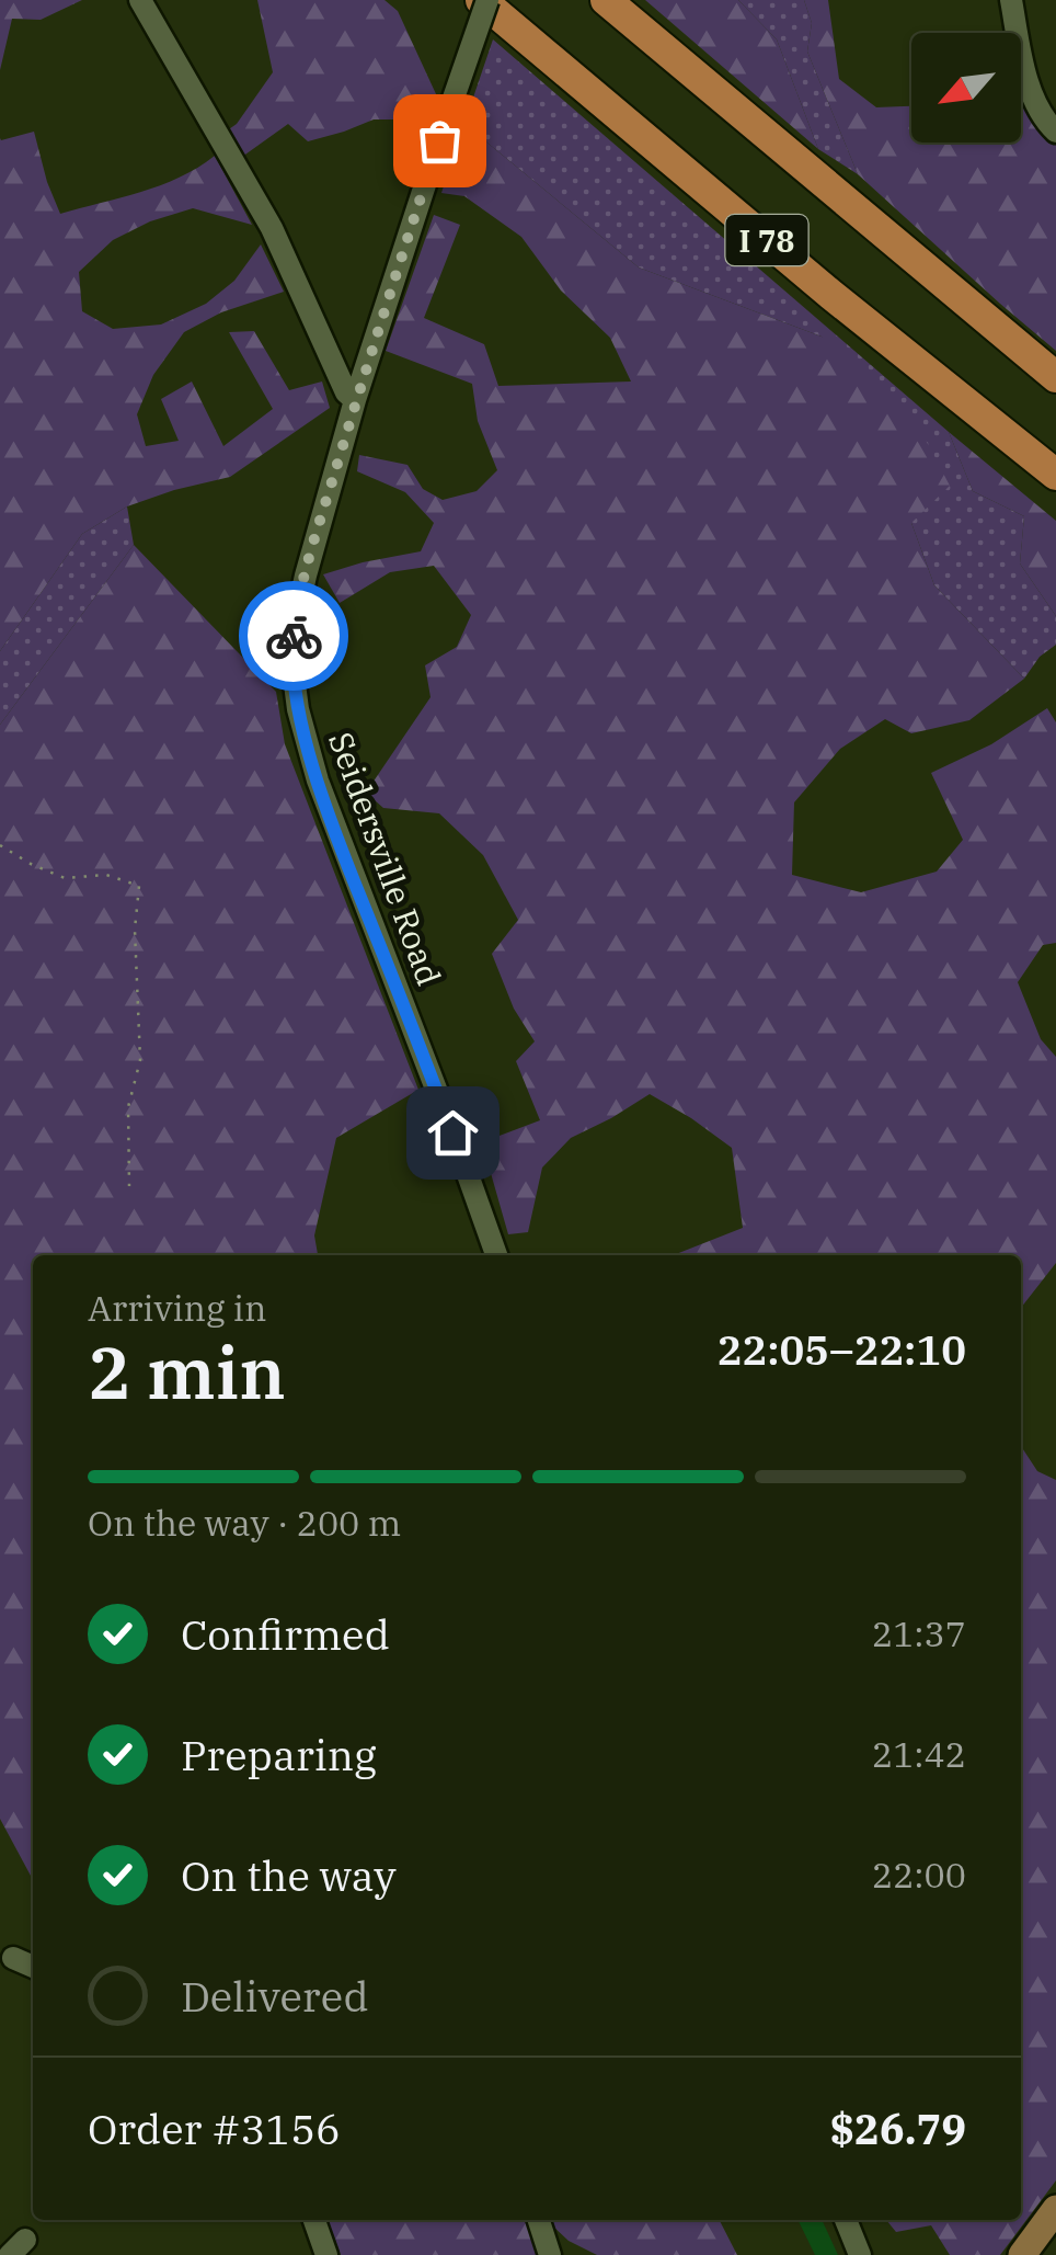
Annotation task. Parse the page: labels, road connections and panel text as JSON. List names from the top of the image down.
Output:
{
  "streets": {
    "highway": ["I 78"],
    "street": ["Seidersville Road"]
  },
  "crossings": [
    ["I 78", "Seidersville Road"]
  ],
  "north": "bottom left",
  "page": {
    "heading": ["2 min", "Arriving in", "22:05–22:10"],
    "panel": ["Order #3156", "$26.79"],
    "bar": "On the way · 200 m",
    "list": [
      ["Confirmed", "21:37"],
      ["Preparing", "21:42"],
      ["On the way", "22:00"],
      "Delivered"
    ]
  }
}
